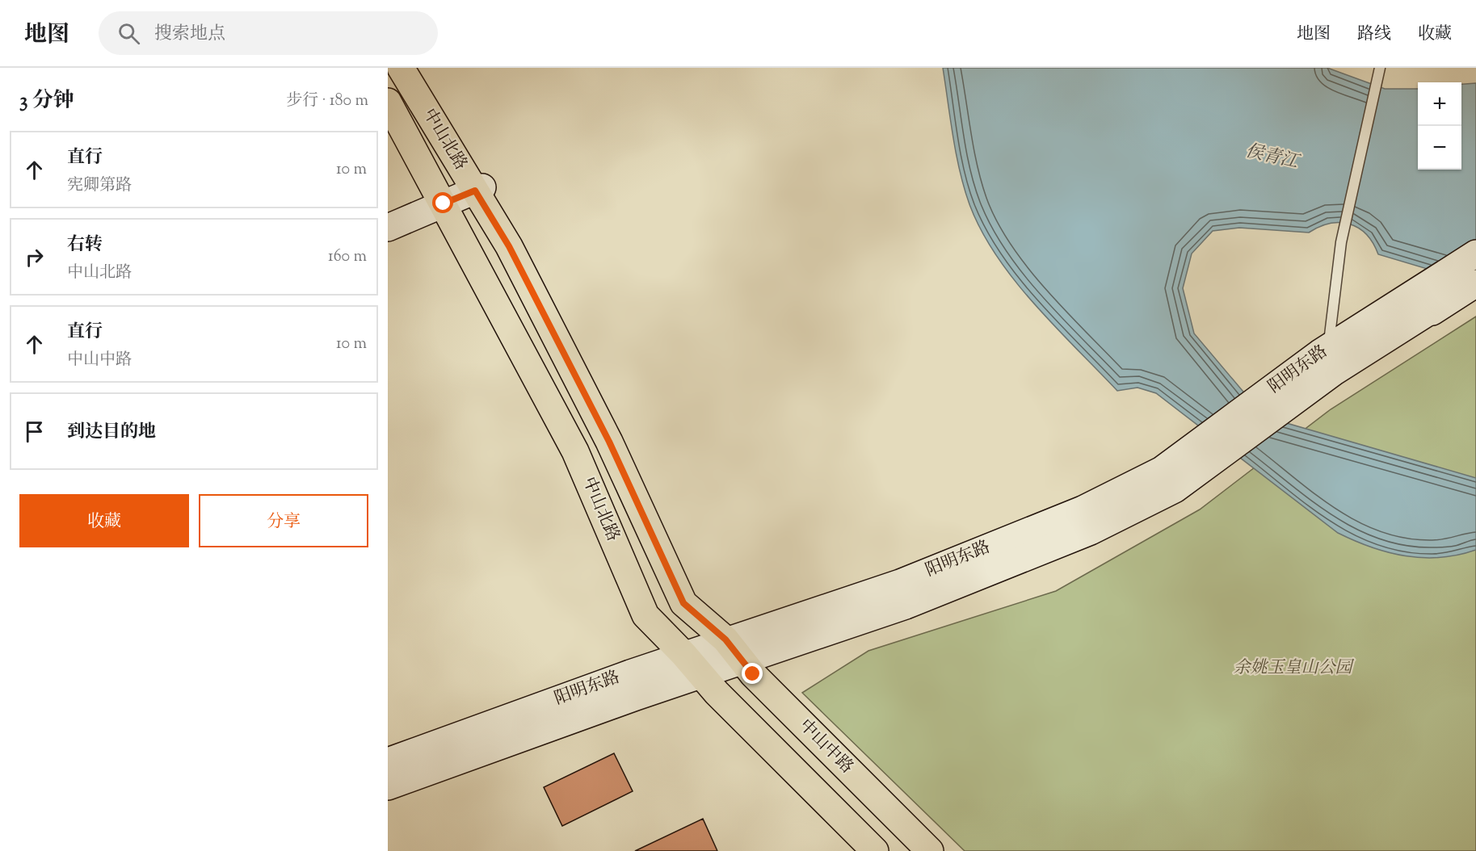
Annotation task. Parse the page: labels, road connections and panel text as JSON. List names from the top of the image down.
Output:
{
  "streets": {
    "main road": ["中山北路", "阳明东路", "中山中路"]
  },
  "crossings": [
    ["中山北路", "中山中路"]
  ],
  "water": ["侯青江"],
  "parks": ["余姚玉皇山公园"],
  "page": {
    "header": "地图",
    "search": "搜索地点",
    "nav": ["地图", "路线", "收藏"],
    "heading": ["3 分钟", "步行 · 180 m"],
    "map_buttons": ["+", "−"],
    "list": [
      ["直行", "宪卿第路", "10 m"],
      ["右转", "中山北路", "160 m"],
      ["直行", "中山中路", "10 m"],
      "到达目的地"
    ],
    "buttons": ["收藏", "分享"]
  }
}
